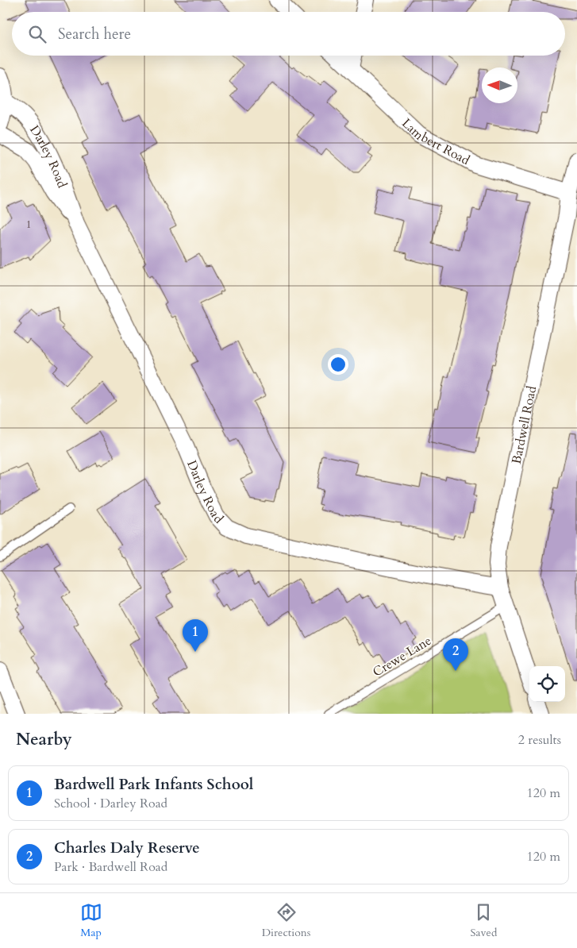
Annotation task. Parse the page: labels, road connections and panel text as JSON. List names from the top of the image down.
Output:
{
  "streets": {
    "street": ["Lambert Road", "Darley Road", "Bardwell Road"],
    "lane": ["Crewe Lane"]
  },
  "crossings": [
    ["Lambert Road", "Bardwell Road"],
    ["Darley Road", "Bardwell Road"],
    ["Bardwell Road", "Crewe Lane"]
  ],
  "house_numbers": ["1"],
  "north": "left",
  "page": {
    "search": "Search here",
    "pins": ["1", "2"],
    "heading": ["Nearby", "2 results"],
    "list": [
      {
        "mark": "1",
        "name": "Bardwell Park Infants School",
        "note": "School · Darley Road",
        "value": "120 m"
      },
      {
        "mark": "2",
        "name": "Charles Daly Reserve",
        "note": "Park · Bardwell Road",
        "value": "120 m"
      }
    ],
    "nav": ["Map", "Directions", "Saved"]
  }
}
